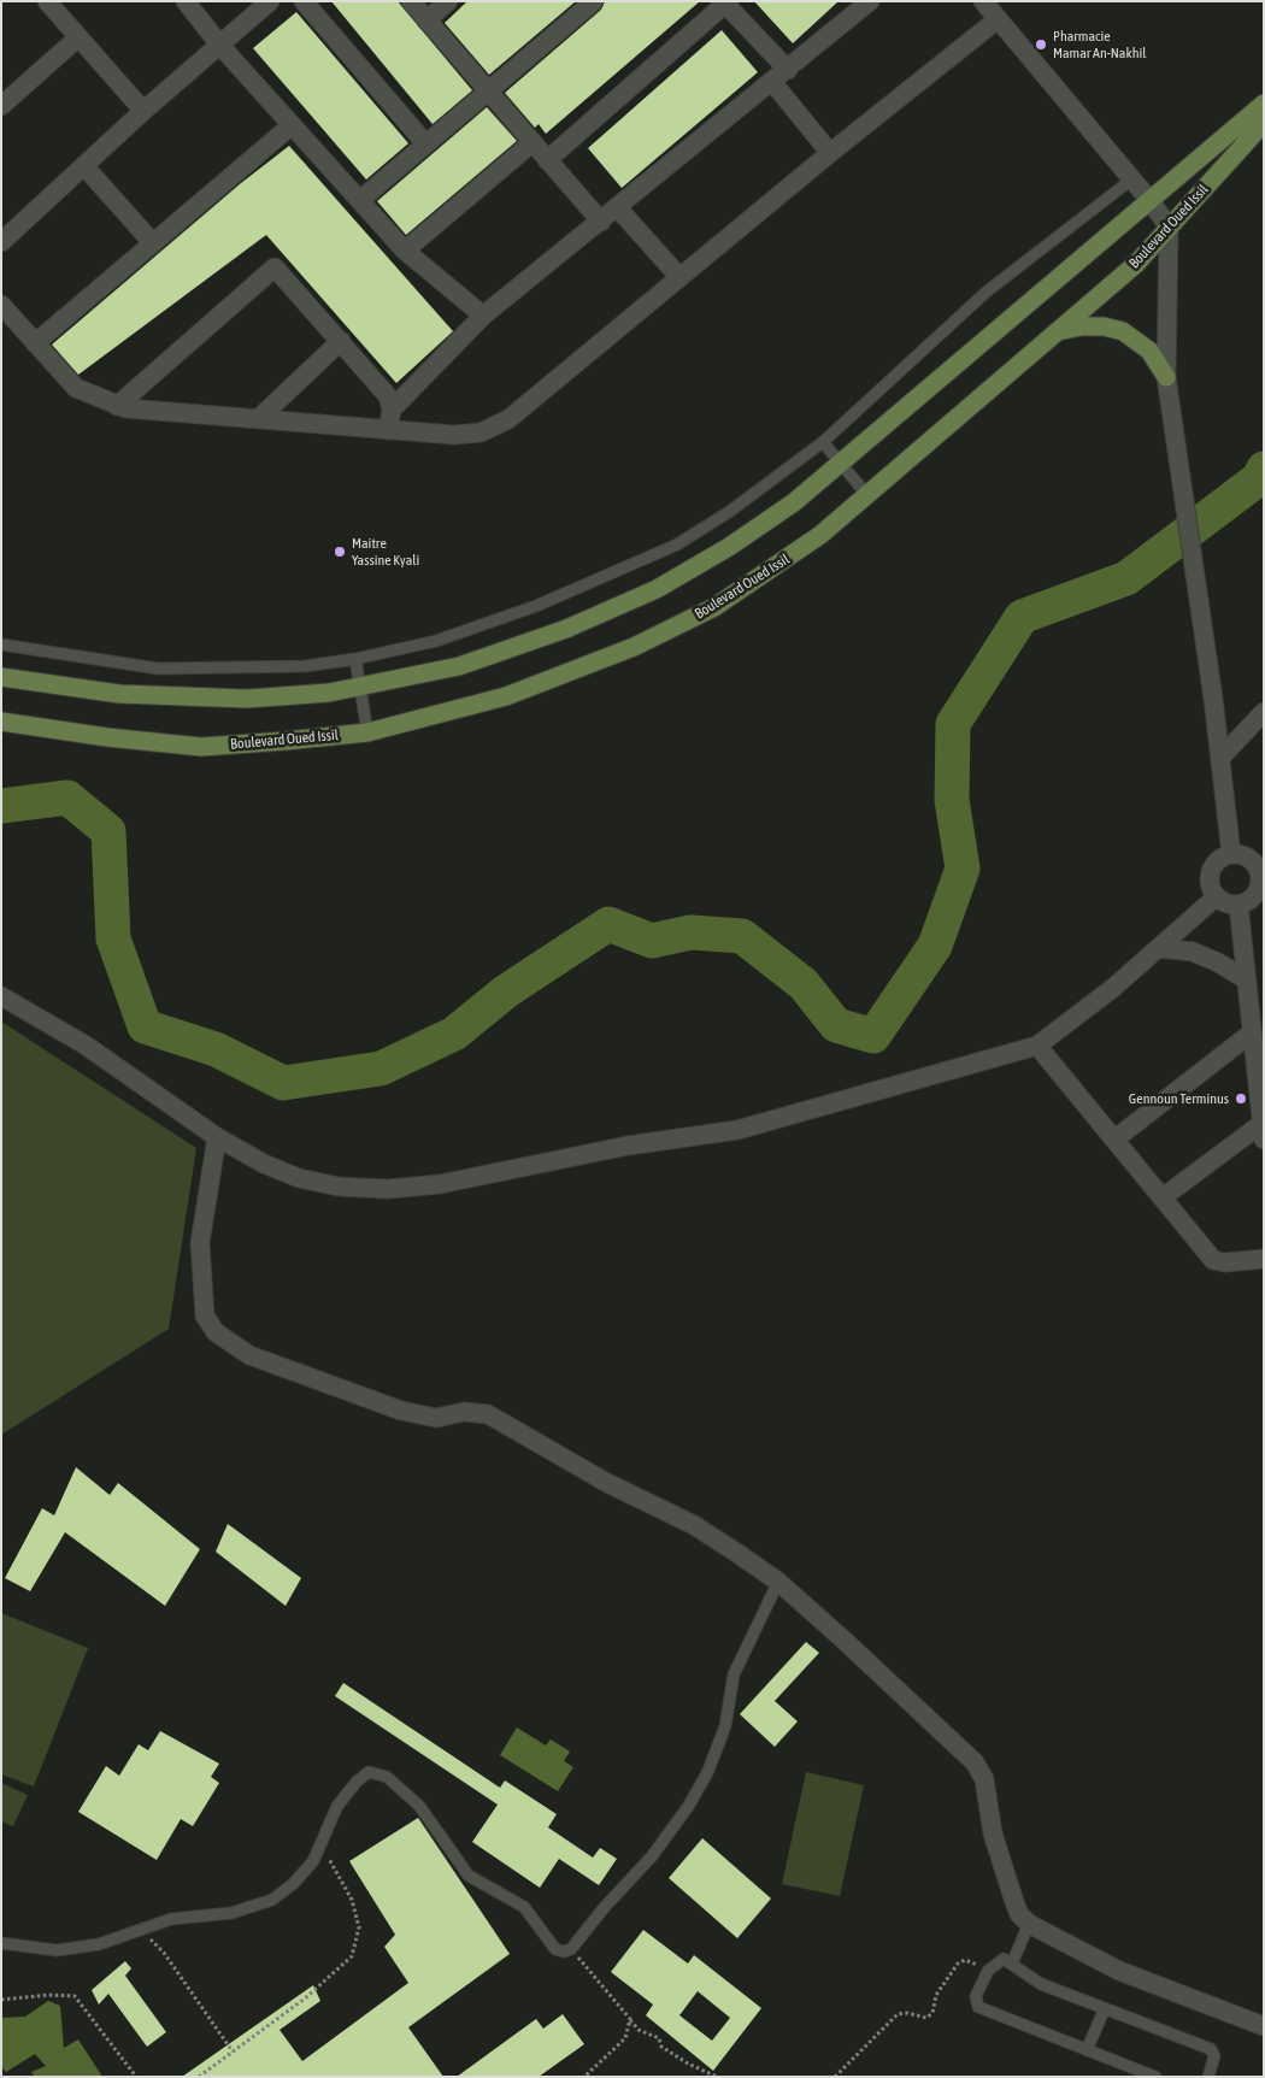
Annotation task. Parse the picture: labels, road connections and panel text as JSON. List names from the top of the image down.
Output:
{
  "streets": {
    "main road": ["Boulevard Oued Issil"]
  },
  "places": ["Pharmacie Mamar An-Nakhil", "Maitre Yassine Kyali", "Gennoun Terminus"]
}
